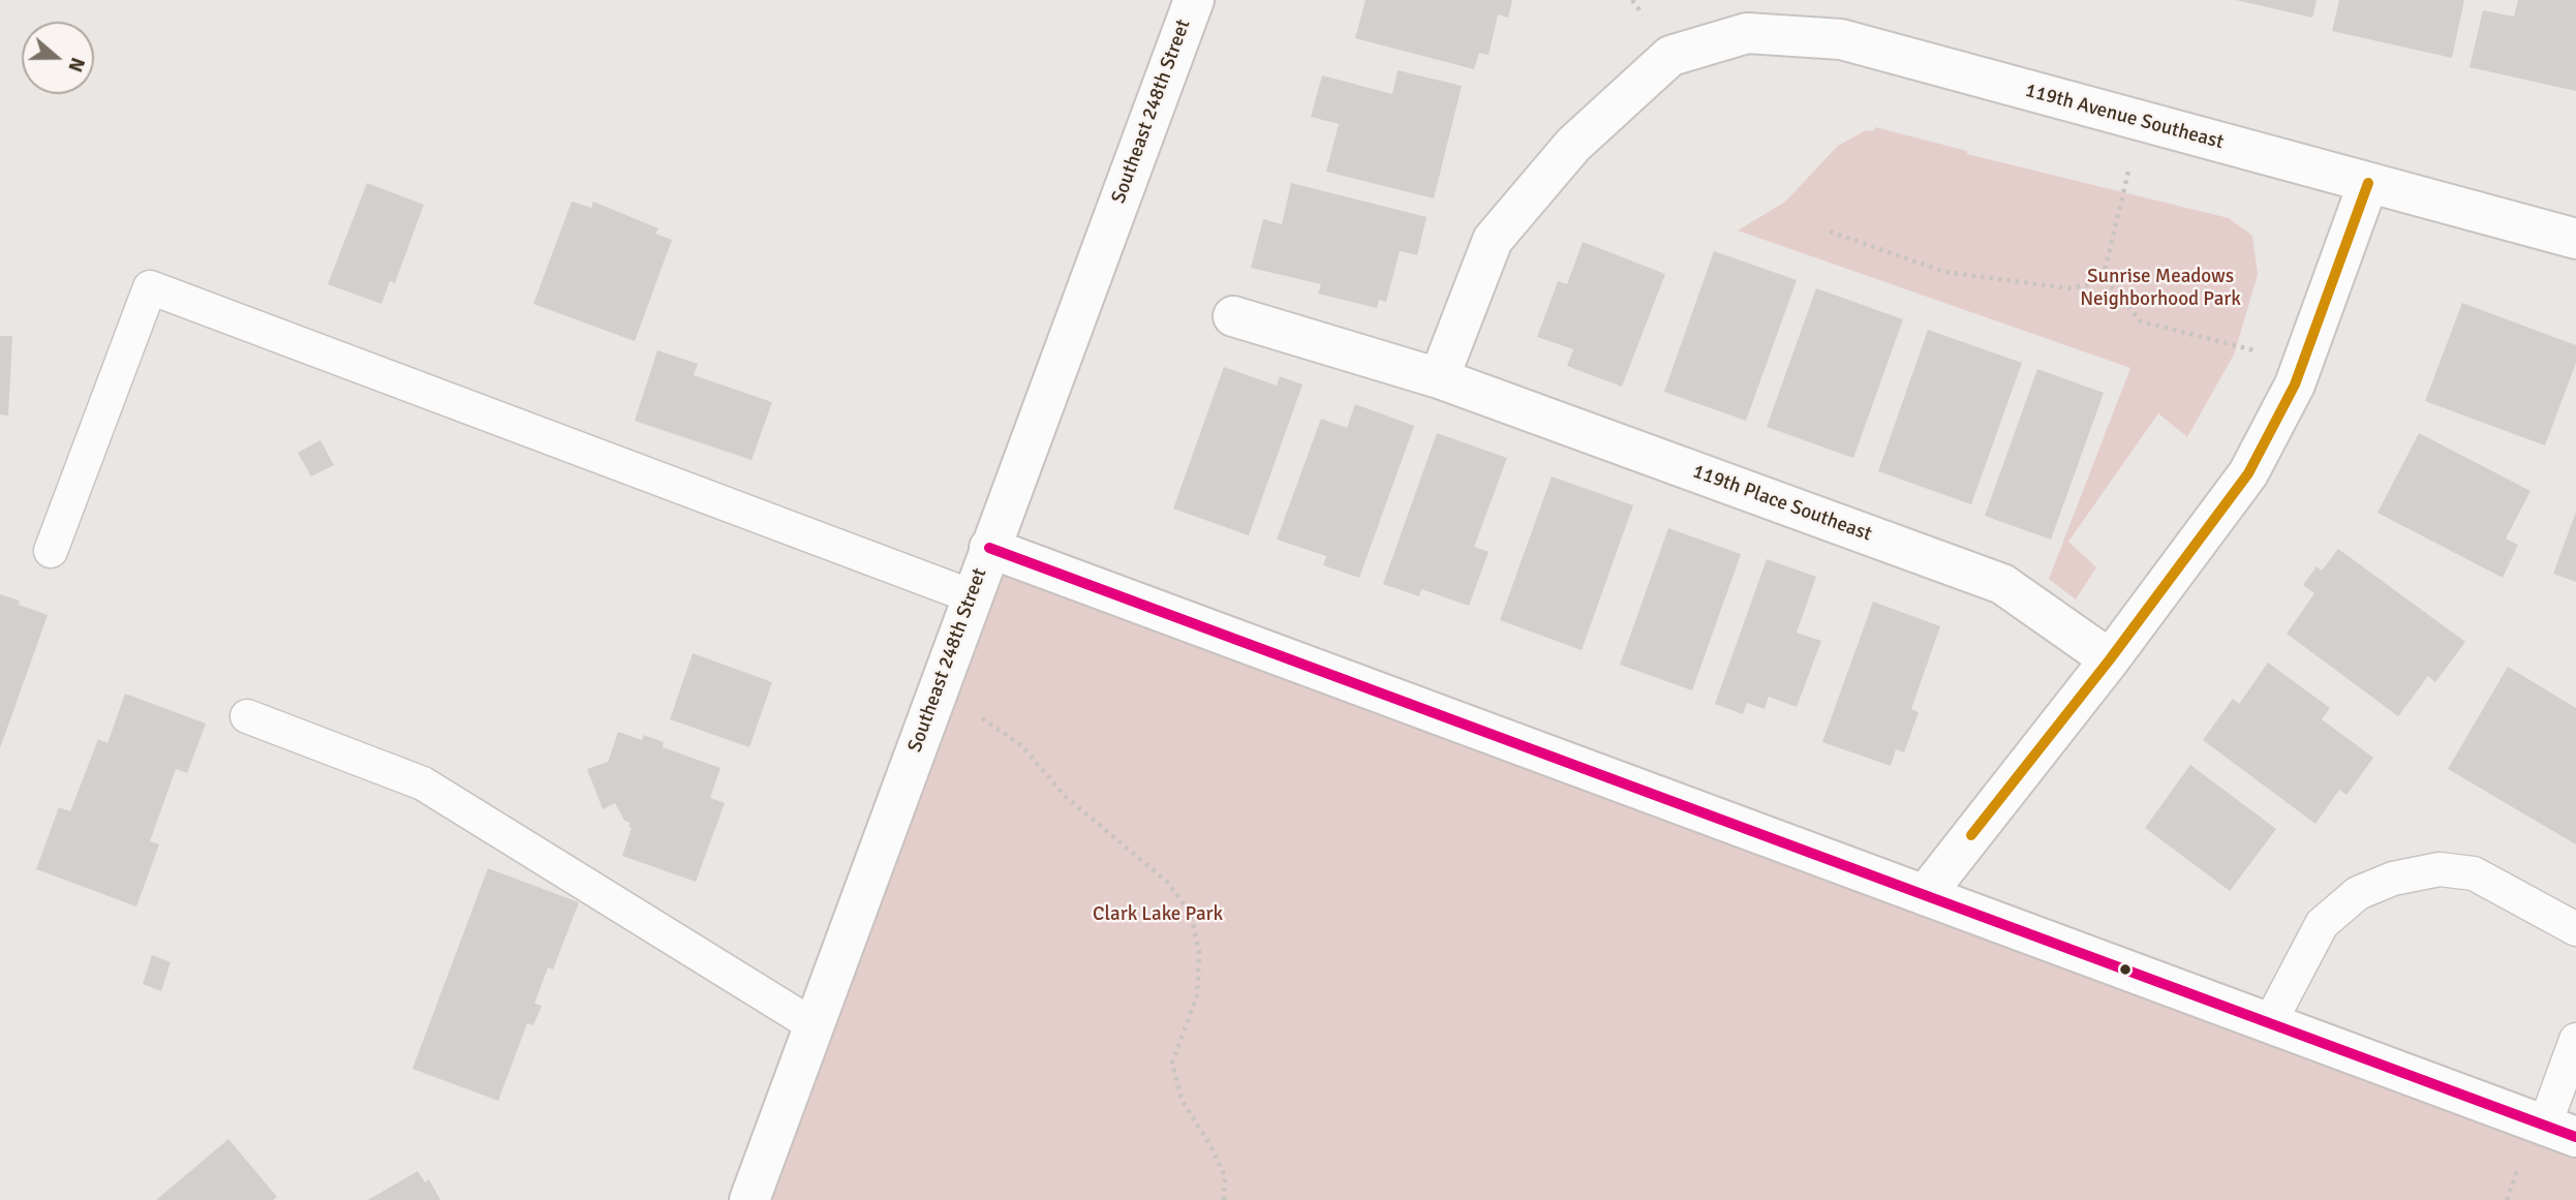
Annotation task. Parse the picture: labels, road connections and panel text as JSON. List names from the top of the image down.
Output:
{
  "streets": {
    "street": ["Southeast 248th Street", "119th Avenue Southeast", "119th Place Southeast"]
  },
  "crossings": [
    ["119th Avenue Southeast", "119th Place Southeast"]
  ],
  "parks": ["Sunrise Meadows Neighborhood Park", "Clark Lake Park"],
  "north": "right"
}
